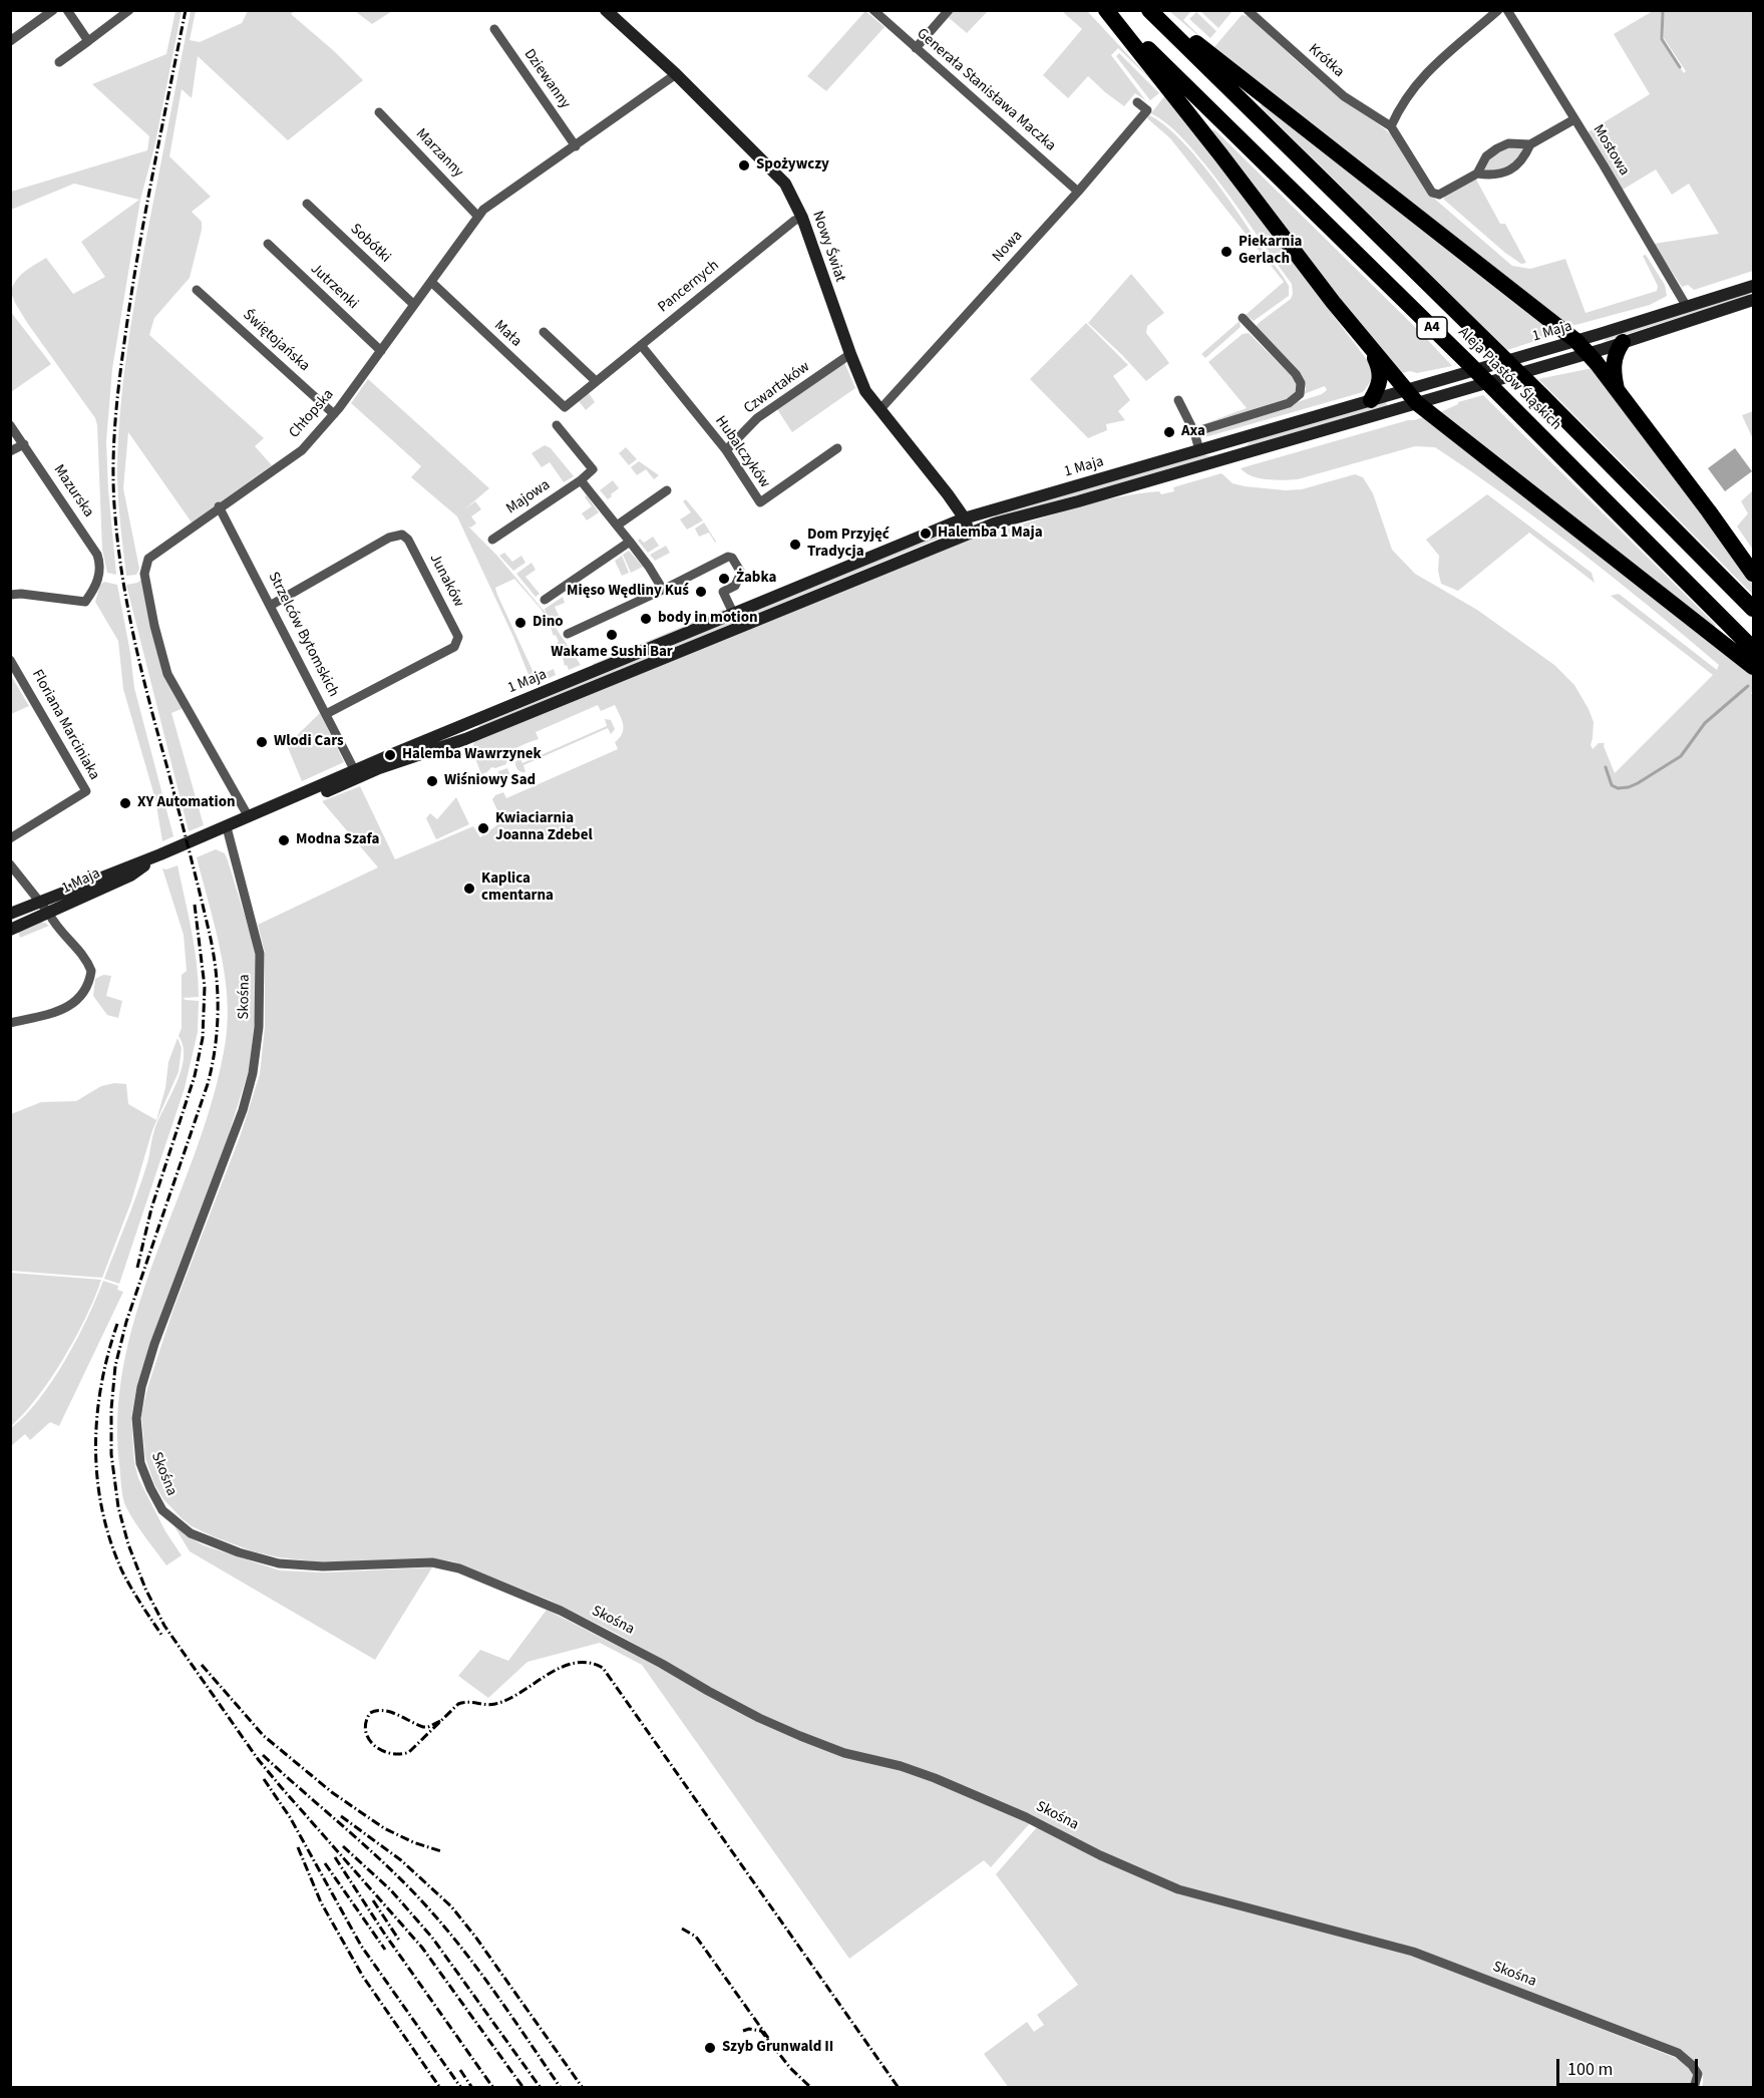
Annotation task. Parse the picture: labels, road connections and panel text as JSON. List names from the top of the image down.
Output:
{
  "streets": {
    "highway": ["A4", "Aleja Piastów Śląskich"],
    "main road": ["Nowy Świat", "1 Maja"],
    "street": [
      "Krótka",
      "Dziewanny",
      "Generała Stanisława Maczka",
      "Mostowa",
      "Marzanny",
      "Sobótki",
      "Nowa",
      "Jutrzenki",
      "Pancernych",
      "Mała",
      "Świętojańska",
      "Czwartaków",
      "Chłopska",
      "Hubalczyków",
      "Mazurska",
      "Majowa",
      "Junaków",
      "Strzelców Bytomskich",
      "Floriana Marciniaka",
      "Skośna"
    ]
  },
  "crossings": [
    ["Dziewanny", "Chłopska"],
    ["Generała Stanisława Maczka", "Nowa"],
    ["Mostowa", "1 Maja"],
    ["Marzanny", "Chłopska"],
    ["Sobótki", "Chłopska"],
    ["Nowy Świat", "Nowa"],
    ["Nowy Świat", "Pancernych"],
    ["Nowy Świat", "1 Maja"],
    ["Nowy Świat", "Czwartaków"],
    ["Nowy Świat", "Chłopska"],
    ["Jutrzenki", "Chłopska"],
    ["Pancernych", "Mała"],
    ["Pancernych", "Hubalczyków"],
    ["1 Maja", "Chłopska"],
    ["1 Maja", "Strzelców Bytomskich"],
    ["1 Maja", "Skośna"],
    ["Mała", "Chłopska"],
    ["Świętojańska", "Chłopska"],
    ["Czwartaków", "Hubalczyków"],
    ["Chłopska", "Strzelców Bytomskich"],
    ["Junaków", "Strzelców Bytomskich"]
  ],
  "places": [
    "Spożywczy",
    "Piekarnia Gerlach",
    "Axa",
    "Halemba 1 Maja",
    "Dom Przyjęć Tradycja",
    "Żabka",
    "Mięso Wędliny Kuś",
    "body in motion",
    "Dino",
    "Wakame Sushi Bar",
    "Wlodi Cars",
    "Halemba Wawrzynek",
    "Wiśniowy Sad",
    "XY Automation",
    "Kwiaciarnia Joanna Zdebel",
    "Modna Szafa",
    "Kaplica cmentarna",
    "Szyb Grunwald II"
  ],
  "scale_bar": "100 m"
}
